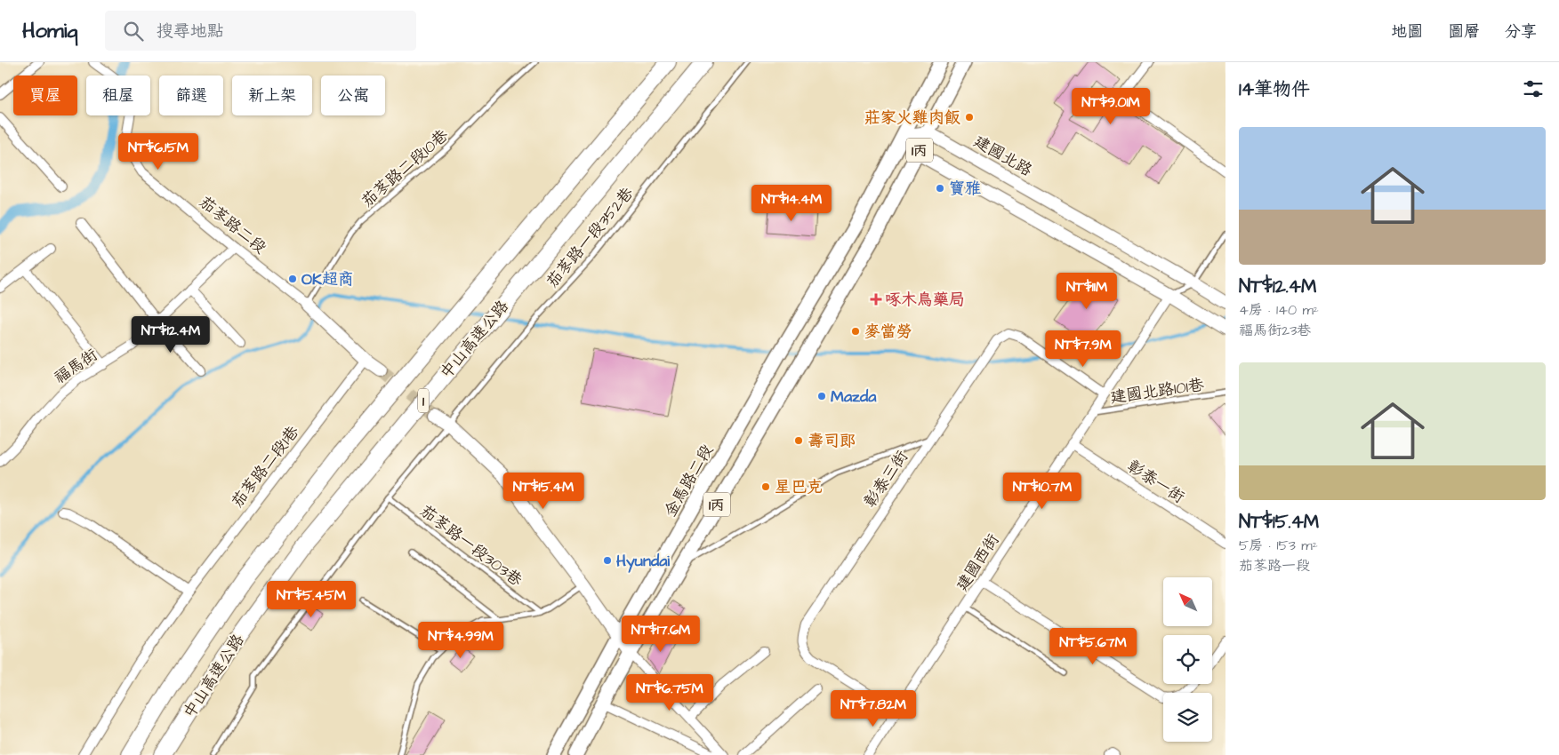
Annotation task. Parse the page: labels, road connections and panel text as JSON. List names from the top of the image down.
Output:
{
  "streets": {
    "highway": ["中山高速公路", "1"],
    "main road": ["1丙", "金馬路二段"],
    "street": [
      "建國北路",
      "茄苳路二段",
      "福馬街",
      "茄苳路二段1巷",
      "彰泰三街",
      "彰泰一街",
      "建國西街"
    ],
    "lane": [
      "茄苳路二段10巷",
      "茄苳路一段352巷",
      "建國北路101巷",
      "茄苳路一段303巷"
    ]
  },
  "crossings": [
    ["1丙", "建國北路"],
    ["1丙", "金馬路二段"],
    ["茄苳路二段10巷", "茄苳路二段"],
    ["茄苳路二段", "福馬街"],
    ["茄苳路二段", "茄苳路二段1巷"],
    ["茄苳路一段352巷", "茄苳路一段303巷"],
    ["建國北路101巷", "建國西街"],
    ["彰泰三街", "建國西街"],
    ["彰泰一街", "建國西街"]
  ],
  "places": {
    "other": [
      "莊家火雞肉飯",
      "寶雅",
      "OK超商",
      "麥當勞",
      "Mazda",
      "壽司郎",
      "星巴克",
      "Hyundai"
    ],
    "health": ["啄木鳥藥局"]
  },
  "north": "top left",
  "page": {
    "header": "Homiq",
    "search": "搜尋地點",
    "nav": ["地圖", "圖層", "分享"],
    "heading": "14筆物件",
    "chip": [
      "買屋",
      "租屋",
      "篩選",
      "新上架",
      "公寓"
    ],
    "price": [
      "NT$9.01M",
      "NT$6.15M",
      "NT$14.4M",
      "NT$11M",
      "NT$12.4M",
      "NT$7.9M",
      "NT$15.4M",
      "NT$10.7M",
      "NT$5.45M",
      "NT$17.6M",
      "NT$4.99M",
      "NT$5.67M",
      "NT$6.75M",
      "NT$7.82M"
    ],
    "list": [
      {
        "name": "NT$12.4M",
        "note": "4房 · 140 m² · 福馬街23巷"
      },
      {
        "name": "NT$15.4M",
        "note": "5房 · 153 m² · 茄苳路一段"
      }
    ]
  }
}
